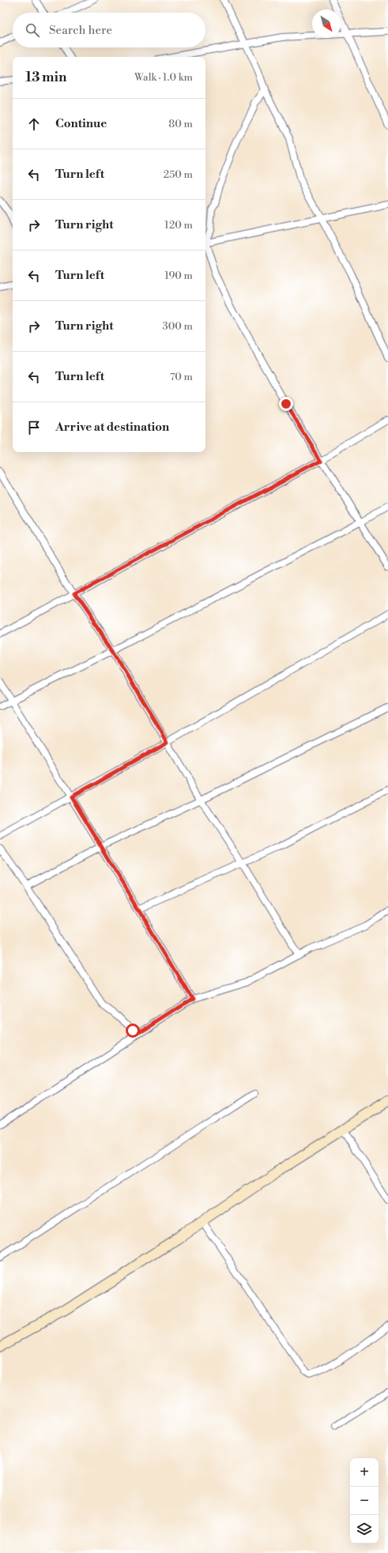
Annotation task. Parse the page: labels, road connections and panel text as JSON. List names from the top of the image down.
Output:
{
  "north": "bottom right",
  "page": {
    "search": "Search here",
    "heading": ["13 min", "Walk · 1.0 km"],
    "list": [
      ["Continue", "80 m"],
      ["Turn left", "250 m"],
      ["Turn right", "120 m"],
      ["Turn left", "190 m"],
      ["Turn right", "300 m"],
      ["Turn left", "70 m"],
      "Arrive at destination"
    ],
    "map_buttons": ["+", "−"]
  }
}
